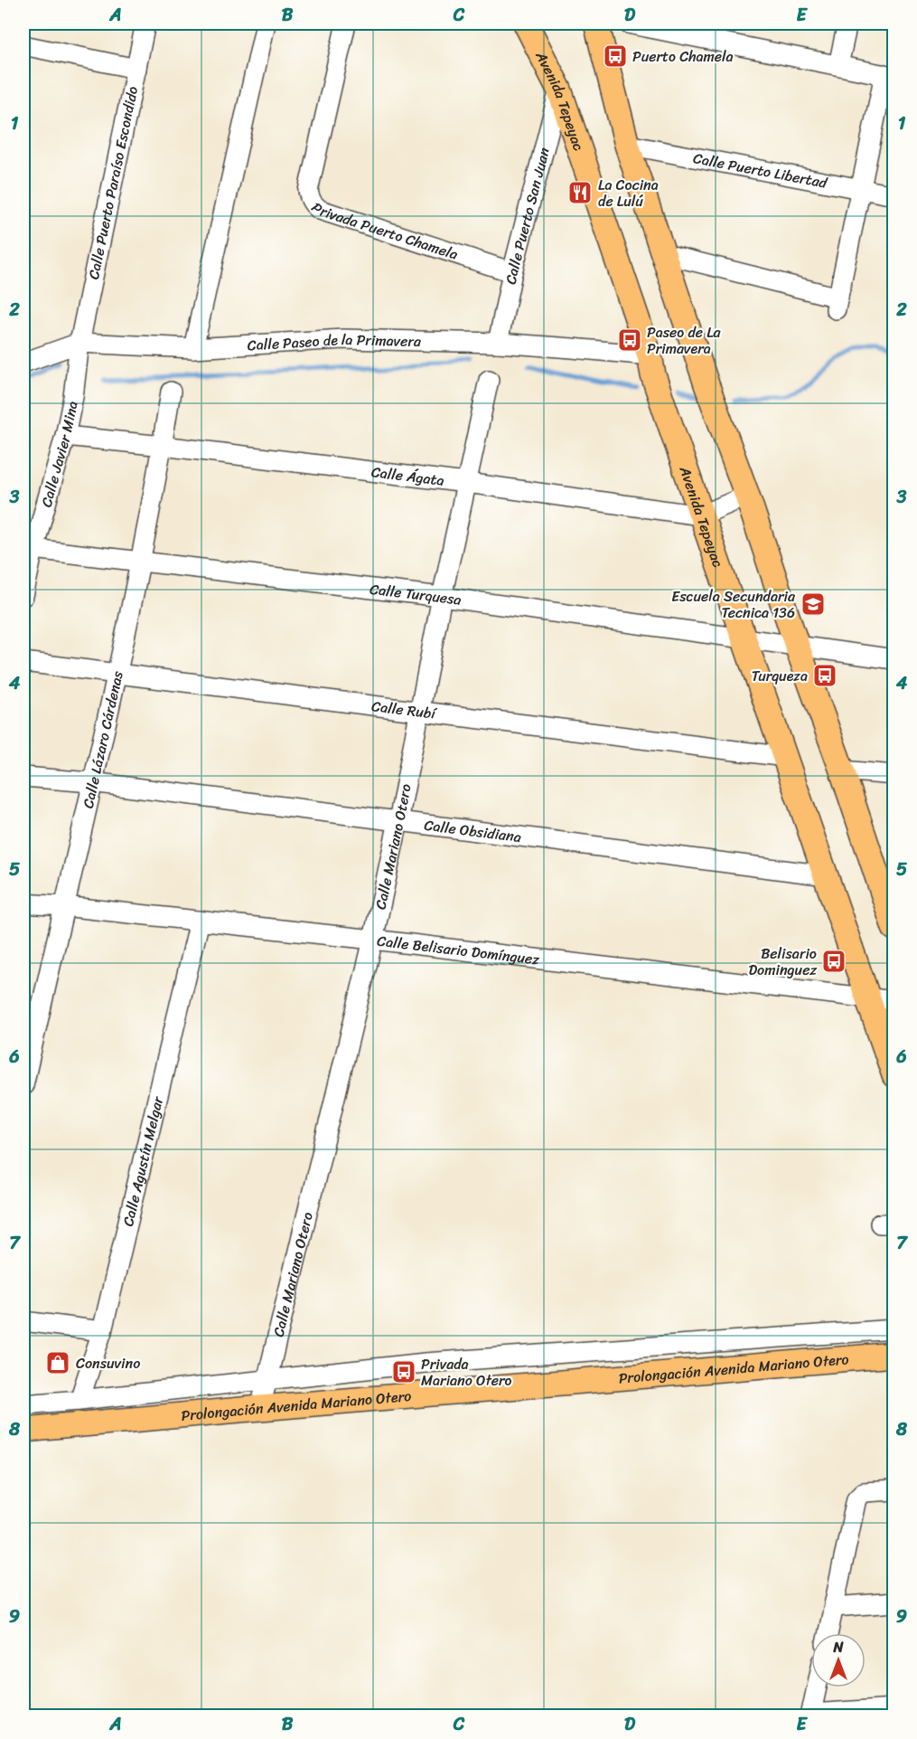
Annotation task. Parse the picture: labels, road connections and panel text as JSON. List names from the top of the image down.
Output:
{
  "streets": {
    "main road": ["Avenida Tepeyac", "Prolongación Avenida Mariano Otero"],
    "street": [
      "Calle Puerto Libertad",
      "Calle Puerto Paraíso Escondido",
      "Calle Puerto San Juan",
      "Privada Puerto Chamela",
      "Calle Paseo de la Primavera",
      "Calle Javier Mina",
      "Calle Ágata",
      "Calle Turquesa",
      "Calle Rubí",
      "Calle Lázaro Cárdenas",
      "Calle Obsidiana",
      "Calle Mariano Otero",
      "Calle Belisario Domínguez",
      "Calle Agustín Melgar"
    ]
  },
  "crossings": [
    ["Avenida Tepeyac", "Calle Puerto San Juan"],
    ["Avenida Tepeyac", "Calle Paseo de la Primavera"],
    ["Avenida Tepeyac", "Calle Ágata"],
    ["Avenida Tepeyac", "Calle Turquesa"],
    ["Avenida Tepeyac", "Calle Rubí"],
    ["Avenida Tepeyac", "Calle Obsidiana"],
    ["Avenida Tepeyac", "Calle Belisario Domínguez"],
    ["Calle Puerto Paraíso Escondido", "Calle Paseo de la Primavera"],
    ["Calle Puerto Paraíso Escondido", "Calle Javier Mina"],
    ["Calle Puerto San Juan", "Privada Puerto Chamela"],
    ["Calle Puerto San Juan", "Calle Paseo de la Primavera"],
    ["Calle Paseo de la Primavera", "Calle Javier Mina"],
    ["Calle Javier Mina", "Calle Ágata"],
    ["Calle Javier Mina", "Calle Turquesa"],
    ["Calle Ágata", "Calle Lázaro Cárdenas"],
    ["Calle Ágata", "Calle Mariano Otero"],
    ["Calle Turquesa", "Calle Lázaro Cárdenas"],
    ["Calle Turquesa", "Calle Mariano Otero"],
    ["Calle Rubí", "Calle Lázaro Cárdenas"],
    ["Calle Rubí", "Calle Mariano Otero"],
    ["Calle Lázaro Cárdenas", "Calle Obsidiana"],
    ["Calle Lázaro Cárdenas", "Calle Belisario Domínguez"],
    ["Calle Obsidiana", "Calle Mariano Otero"],
    ["Calle Mariano Otero", "Calle Belisario Domínguez"],
    ["Calle Mariano Otero", "Prolongación Avenida Mariano Otero"],
    ["Calle Belisario Domínguez", "Calle Agustín Melgar"],
    ["Calle Agustín Melgar", "Prolongación Avenida Mariano Otero"]
  ],
  "places": {
    "bus stop": [
      "Puerto Chamela",
      "Paseo de La Primavera",
      "Turqueza",
      "Belisario Dominguez",
      "Privada Mariano Otero"
    ],
    "restaurant": ["La Cocina de Lulú"],
    "school or university": ["Escuela Secundaria Tecnica 136"],
    "shop": ["Consuvino"]
  },
  "north": "top",
  "grid": {
    "columns": [
      "A",
      "B",
      "C",
      "D",
      "E"
    ],
    "rows": [
      "1",
      "2",
      "3",
      "4",
      "5",
      "6",
      "7",
      "8",
      "9"
    ]
  }
}
